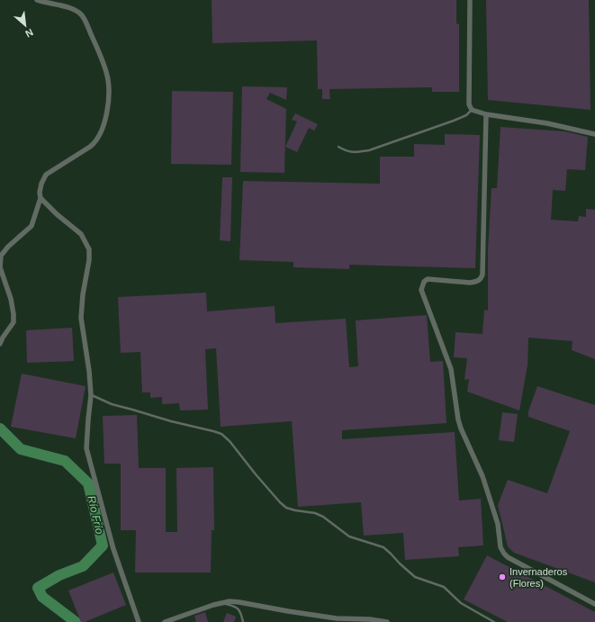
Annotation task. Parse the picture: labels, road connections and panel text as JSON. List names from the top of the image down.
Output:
{
  "water": ["Río Frío"],
  "places": ["Invernaderos (Flores)"],
  "north": "bottom right"
}
